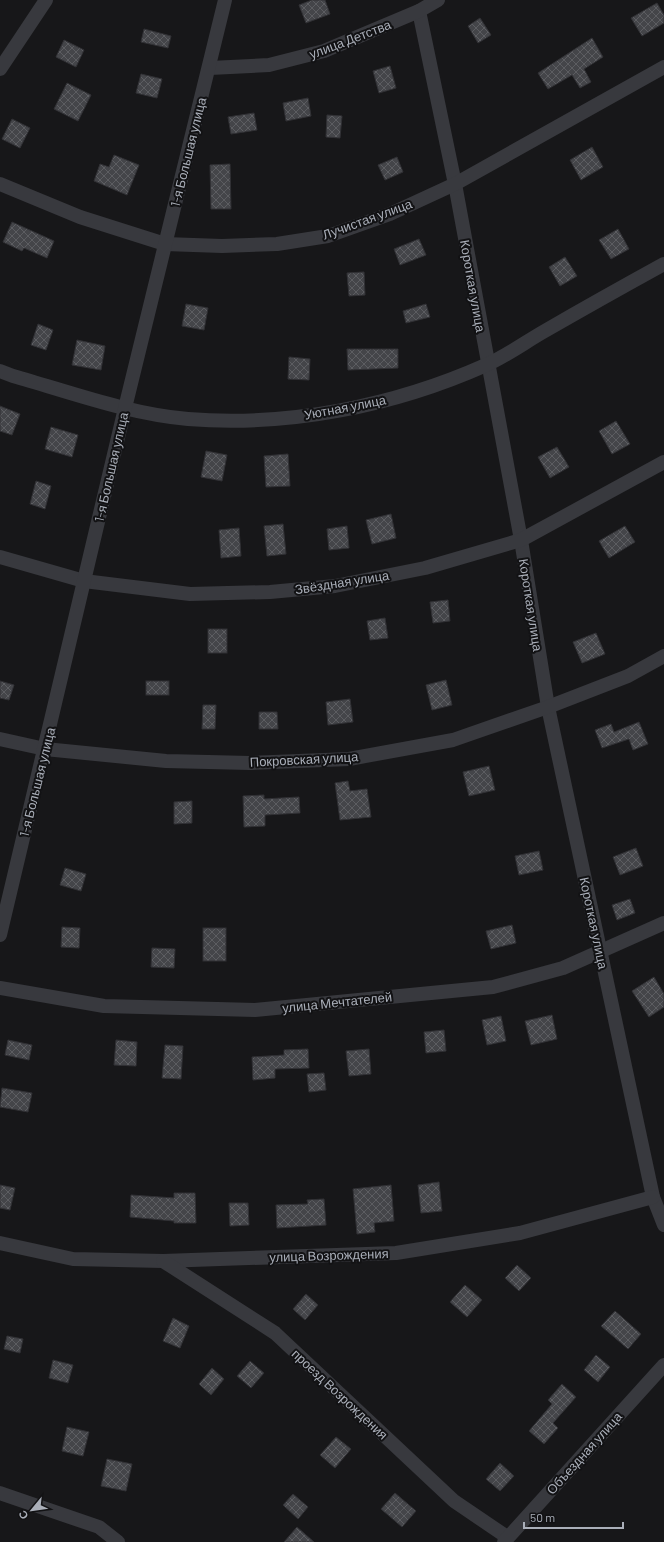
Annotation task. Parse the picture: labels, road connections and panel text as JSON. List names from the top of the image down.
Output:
{
  "streets": {
    "street": [
      "улица Детства",
      "1-я Большая улица",
      "Лучистая улица",
      "Короткая улица",
      "Уютная улица",
      "Звёздная улица",
      "Покровская улица",
      "улица Мечтателей",
      "улица Возрождения",
      "проезд Возрождения",
      "Объездная улица"
    ]
  },
  "crossings": [
    ["улица Детства", "1-я Большая улица"],
    ["улица Детства", "Короткая улица"],
    ["1-я Большая улица", "Лучистая улица"],
    ["1-я Большая улица", "Уютная улица"],
    ["1-я Большая улица", "Звёздная улица"],
    ["1-я Большая улица", "Покровская улица"],
    ["Лучистая улица", "Короткая улица"],
    ["Короткая улица", "Уютная улица"],
    ["Короткая улица", "Звёздная улица"],
    ["Короткая улица", "Покровская улица"],
    ["Короткая улица", "улица Мечтателей"],
    ["Короткая улица", "улица Возрождения"],
    ["улица Возрождения", "проезд Возрождения"],
    ["проезд Возрождения", "Объездная улица"]
  ],
  "scale_bar": "50 m",
  "north": "bottom left"
}
